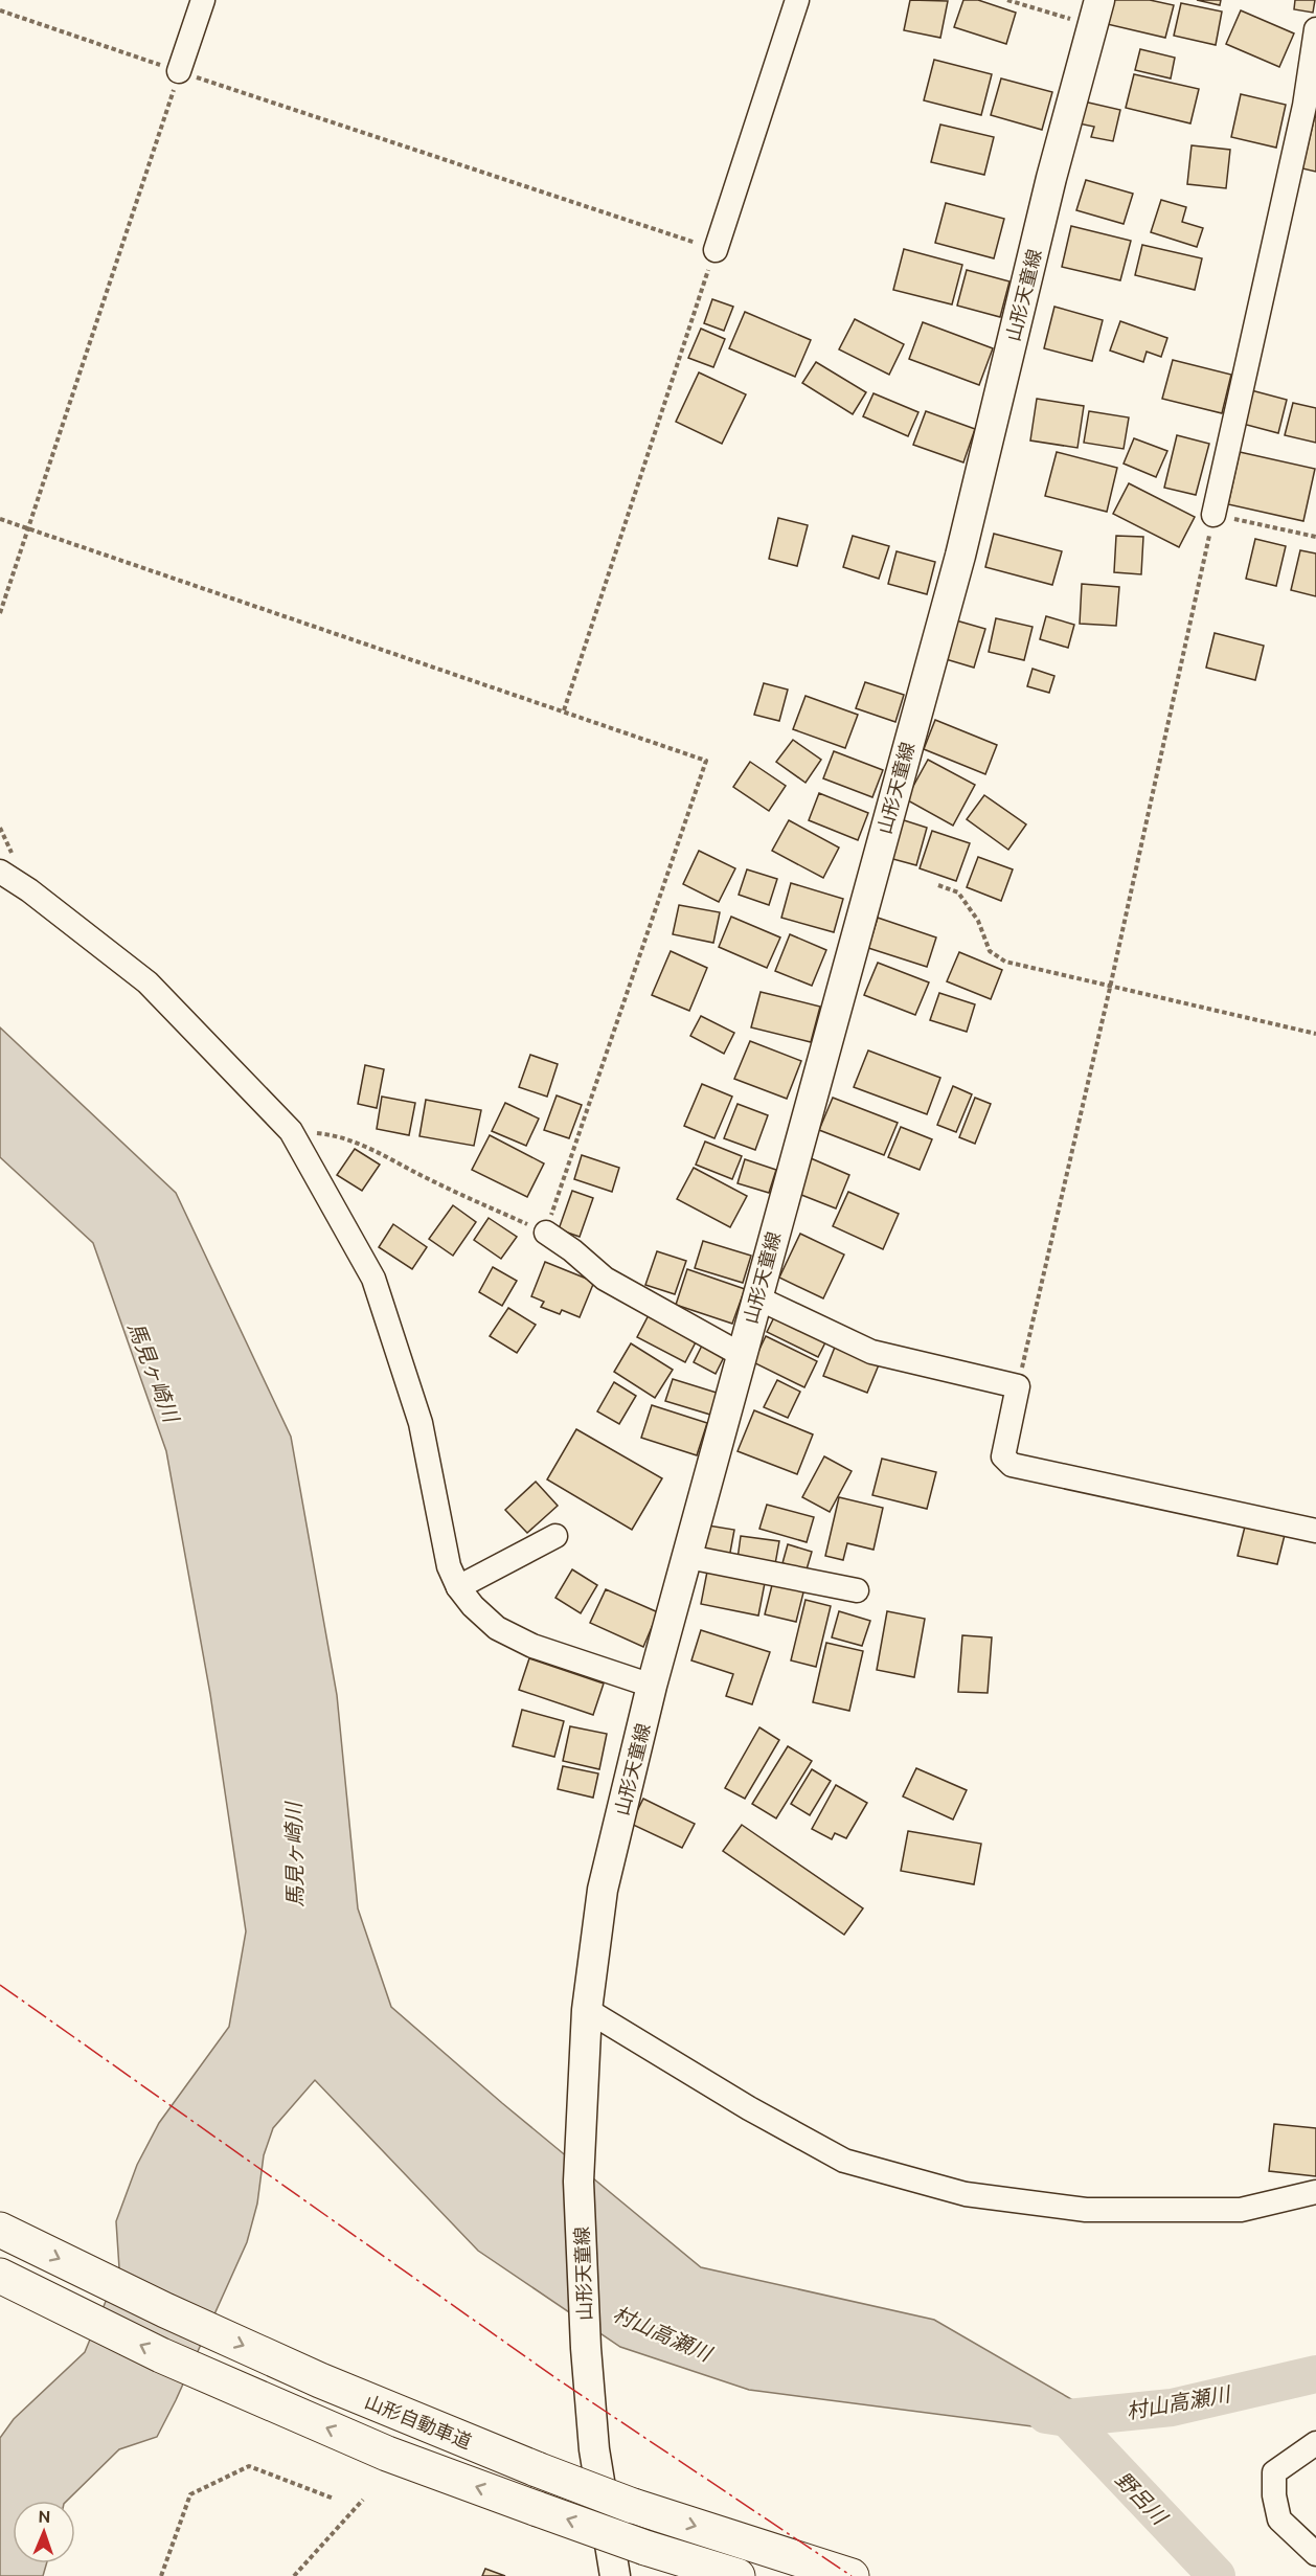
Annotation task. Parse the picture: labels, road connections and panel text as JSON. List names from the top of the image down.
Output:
{
  "streets": {
    "highway": ["山形自動車道"],
    "main road": ["山形天童線"]
  },
  "water": ["馬見ヶ崎川", "村山高瀬川", "野呂川"],
  "north": "top"
}
